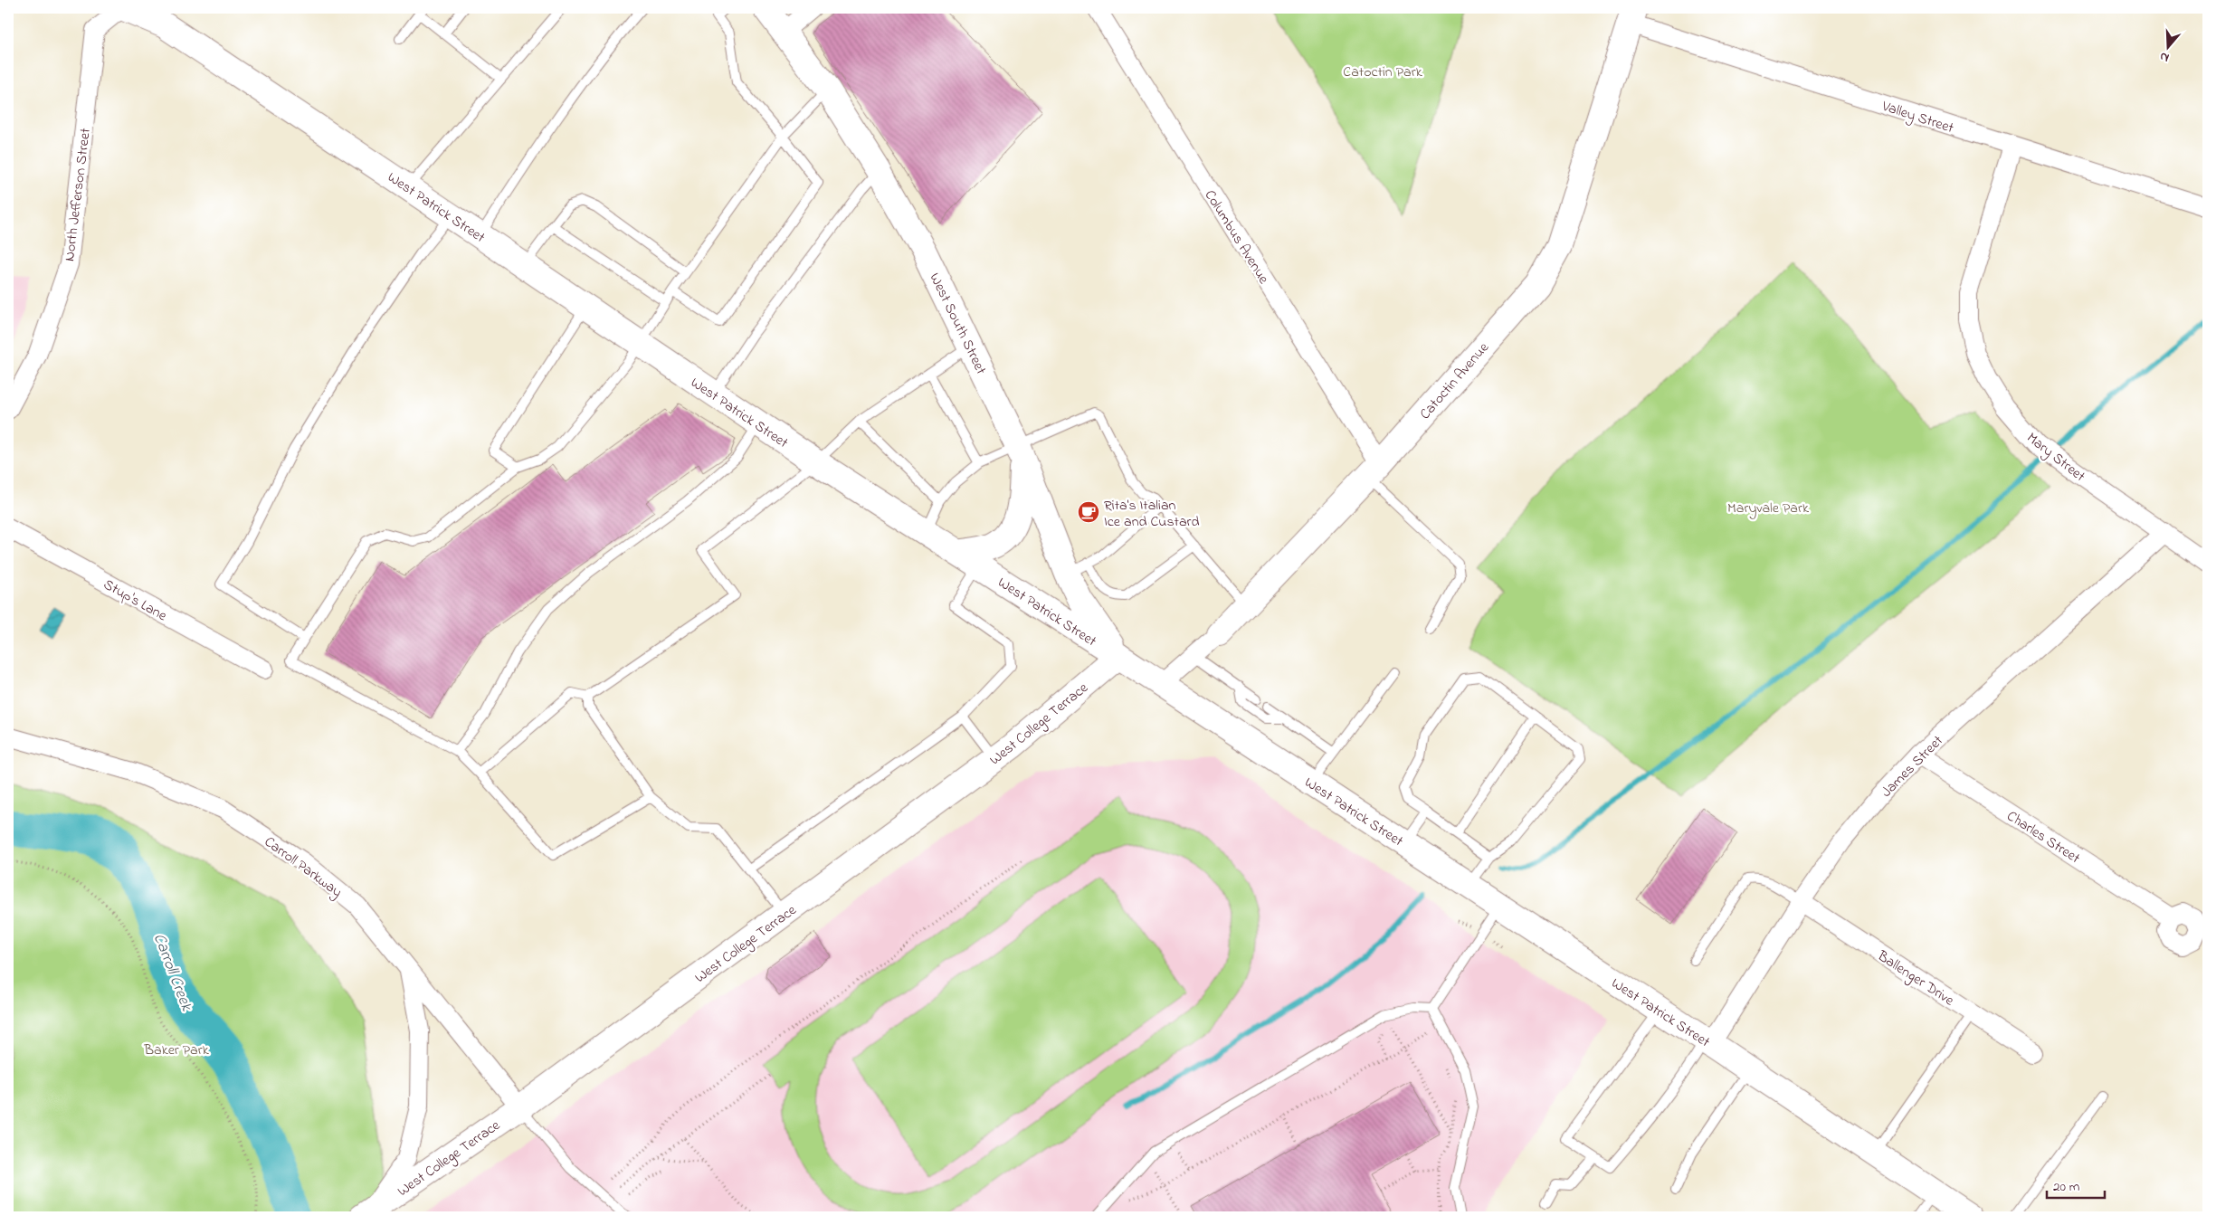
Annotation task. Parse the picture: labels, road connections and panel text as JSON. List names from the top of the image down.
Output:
{
  "streets": {
    "main road": [
      "West Patrick Street",
      "West South Street",
      "Catoctin Avenue",
      "West College Terrace"
    ],
    "street": [
      "Valley Street",
      "North Jefferson Street",
      "Columbus Avenue",
      "Mary Street",
      "Stup's Lane",
      "James Street",
      "Charles Street",
      "Carroll Parkway",
      "Ballenger Drive"
    ]
  },
  "crossings": [
    ["Valley Street", "Catoctin Avenue"],
    ["Valley Street", "Mary Street"],
    ["North Jefferson Street", "West Patrick Street"],
    ["West Patrick Street", "West South Street"],
    ["West Patrick Street", "Catoctin Avenue"],
    ["West Patrick Street", "West College Terrace"],
    ["West Patrick Street", "James Street"],
    ["Columbus Avenue", "Catoctin Avenue"],
    ["West South Street", "West College Terrace"],
    ["Mary Street", "James Street"],
    ["West College Terrace", "Carroll Parkway"],
    ["James Street", "Charles Street"],
    ["James Street", "Ballenger Drive"]
  ],
  "water": ["Carroll Creek"],
  "parks": ["Catoctin Park", "Maryvale Park", "Baker Park"],
  "places": {
    "cafe": ["Rita's Italian Ice and Custard"]
  },
  "scale_bar": "20 m",
  "north": "bottom"
}
